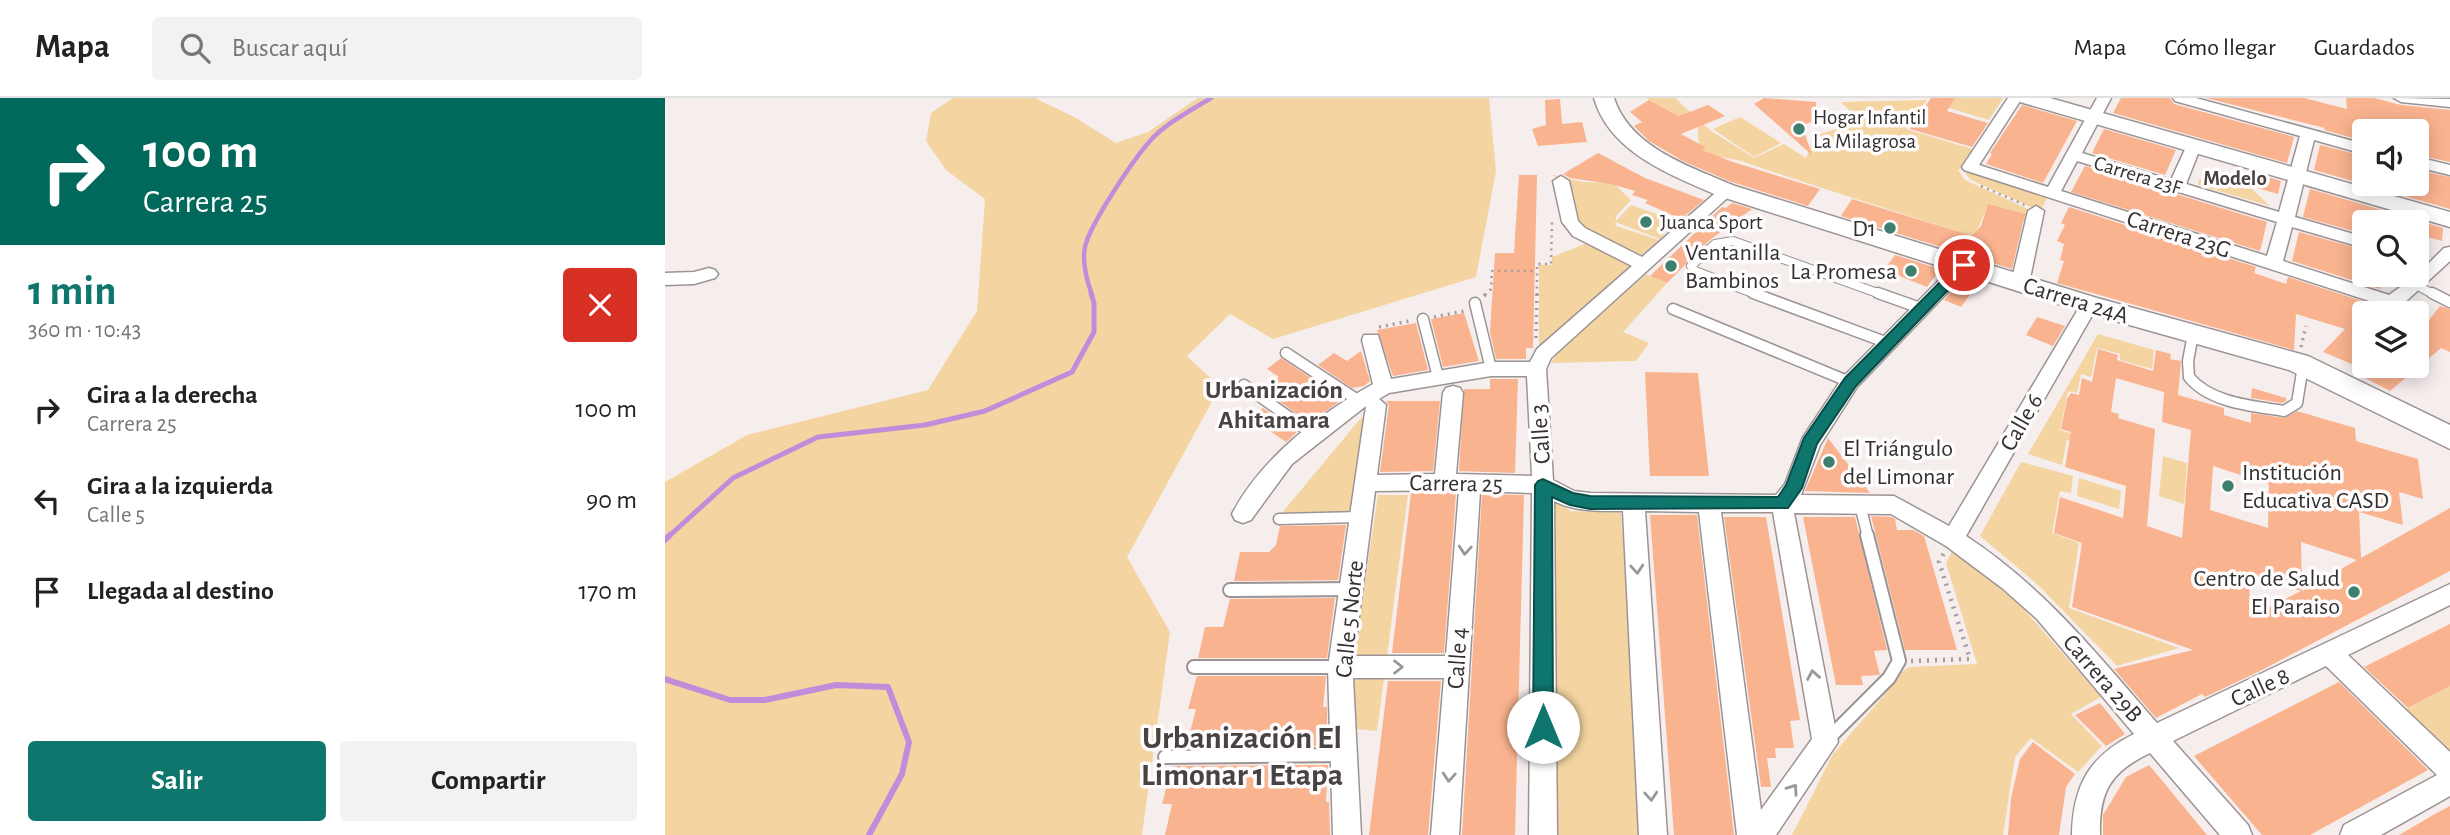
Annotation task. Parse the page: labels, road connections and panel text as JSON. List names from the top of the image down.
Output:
{
  "streets": {
    "street": [
      "Carrera 23F",
      "Carrera 23G",
      "Carrera 24A",
      "Calle 6",
      "Calle 3",
      "Carrera 25",
      "Calle 5 Norte",
      "Calle 4",
      "Carrera 29B",
      "Calle 8"
    ]
  },
  "crossings": [
    ["Carrera 24A", "Calle 6"],
    ["Calle 6", "Carrera 25"],
    ["Calle 6", "Carrera 29B"],
    ["Calle 3", "Carrera 25"],
    ["Carrera 25", "Calle 5 Norte"],
    ["Carrera 25", "Calle 4"],
    ["Carrera 25", "Carrera 29B"],
    ["Carrera 29B", "Calle 8"]
  ],
  "districts": ["Modelo", "Urbanización Ahitamara", "Urbanización El Limonar 1 Etapa"],
  "places": [
    "Hogar Infantil La Milagrosa",
    "Juanca Sport",
    "D1",
    "Ventanilla Bambinos",
    "La Promesa",
    "El Triángulo del Limonar",
    "Institución Educativa CASD",
    "Centro de Salud El Paraiso"
  ],
  "page": {
    "header": "Mapa",
    "search": "Buscar aquí",
    "nav": ["Mapa", "Cómo llegar", "Guardados"],
    "turn": ["100 m", "Carrera 25"],
    "heading": ["1 min", "360 m · 10:43"],
    "list": [
      {
        "name": "Gira a la derecha",
        "note": "Carrera 25",
        "value": "100 m"
      },
      {
        "name": "Gira a la izquierda",
        "note": "Calle 5",
        "value": "90 m"
      },
      {
        "name": "Llegada al destino",
        "value": "170 m"
      }
    ],
    "buttons": ["Salir", "Compartir"]
  }
}
